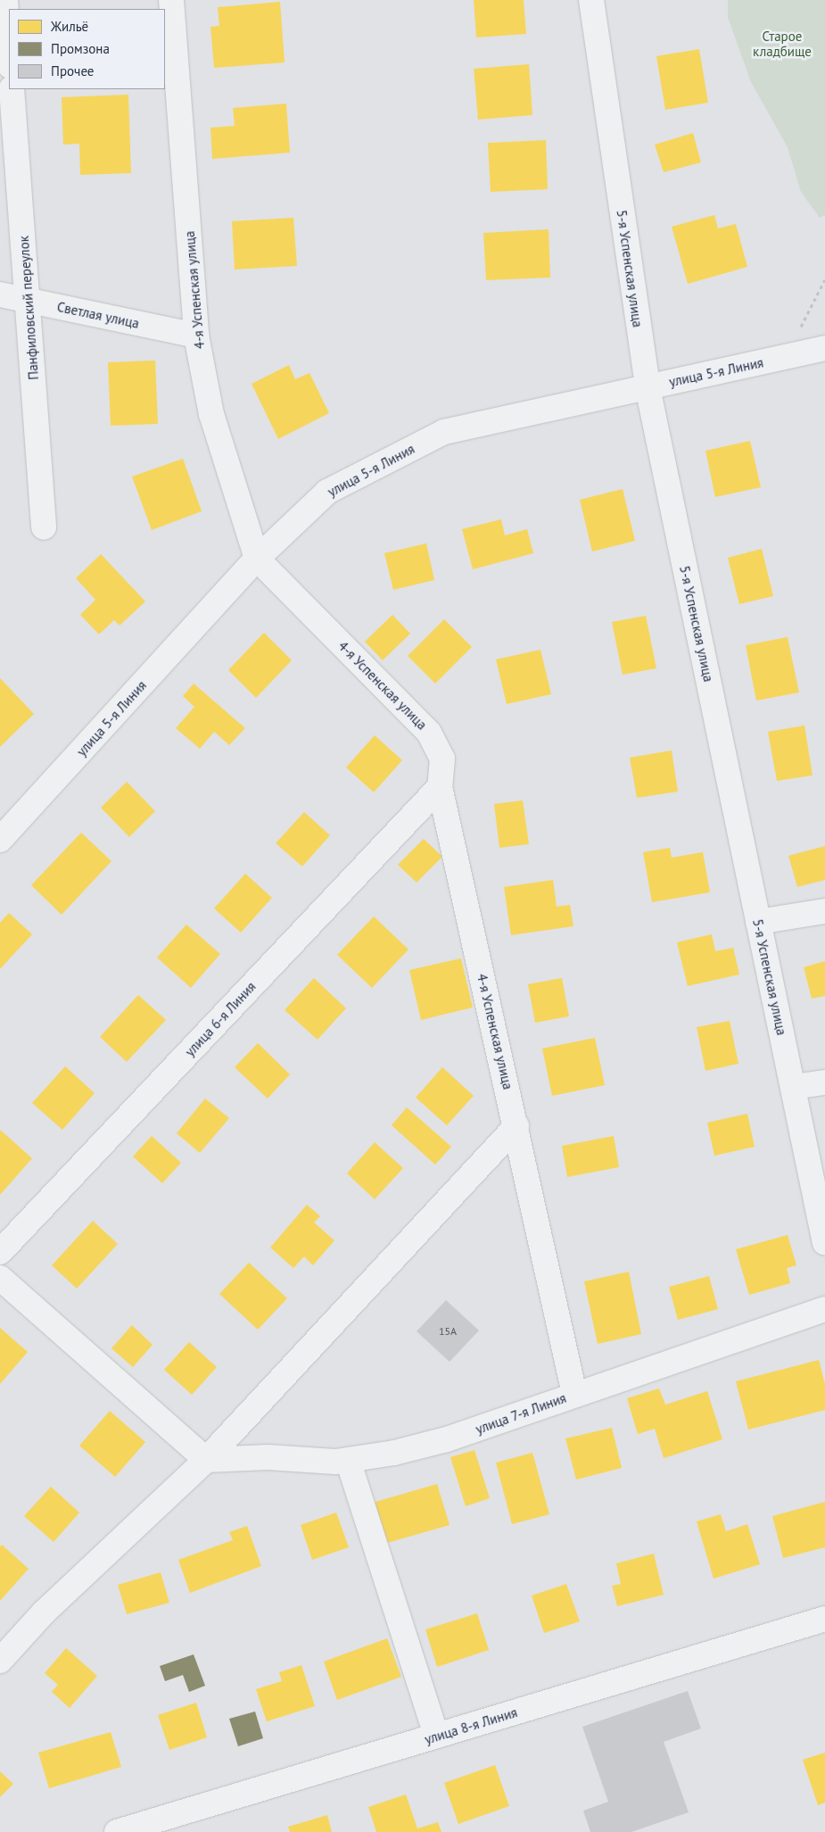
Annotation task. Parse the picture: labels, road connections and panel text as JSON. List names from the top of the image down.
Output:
{
  "streets": {
    "street": [
      "5-я Успенская улица",
      "4-я Успенская улица",
      "Панфиловский переулок",
      "Светлая улица",
      "улица 5-я Линия",
      "улица 6-я Линия",
      "улица 7-я Линия",
      "улица 8-я Линия"
    ]
  },
  "crossings": [
    ["5-я Успенская улица", "улица 5-я Линия"],
    ["4-я Успенская улица", "Светлая улица"],
    ["4-я Успенская улица", "улица 5-я Линия"],
    ["4-я Успенская улица", "улица 6-я Линия"],
    ["4-я Успенская улица", "улица 7-я Линия"],
    ["Панфиловский переулок", "Светлая улица"]
  ],
  "parks": ["Старое кладбище"],
  "house_numbers": ["15А"],
  "legend": ["Жильё", "Промзона", "Прочее"]
}
